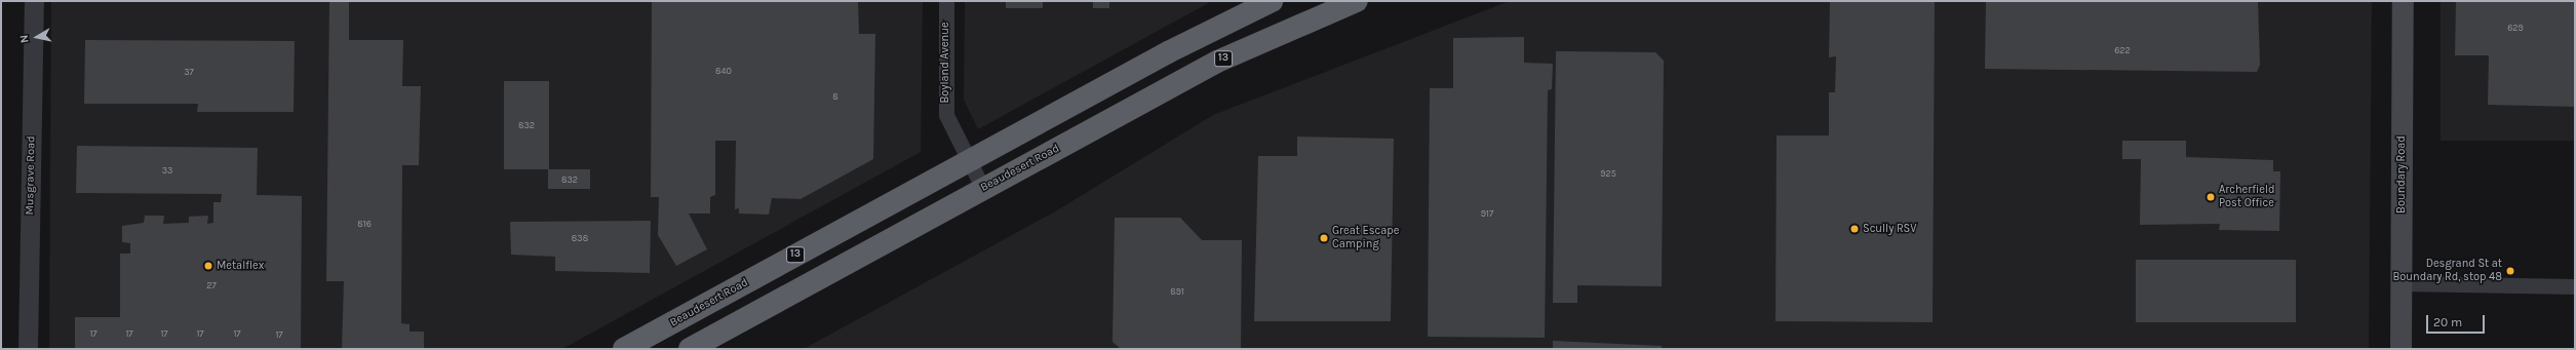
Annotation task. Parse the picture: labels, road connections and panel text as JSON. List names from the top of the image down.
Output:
{
  "streets": {
    "highway": ["13", "Beaudesert Road"],
    "main road": ["Boundary Road"],
    "street": ["Boyland Avenue", "Musgrave Road"]
  },
  "crossings": [
    ["Boyland Avenue", "Beaudesert Road"]
  ],
  "places": [
    "Archerfield Post Office",
    "Scully RSV",
    "Great Escape Camping",
    "Metalflex",
    "Desgrand St at Boundary Rd, stop 48"
  ],
  "house_numbers": [
    "629",
    "622",
    "840",
    "37",
    "8",
    "832",
    "33",
    "925",
    "832",
    "917",
    "816",
    "838",
    "27",
    "891",
    "17",
    "17",
    "17",
    "17",
    "17",
    "17"
  ],
  "scale_bar": "20 m",
  "north": "left"
}
